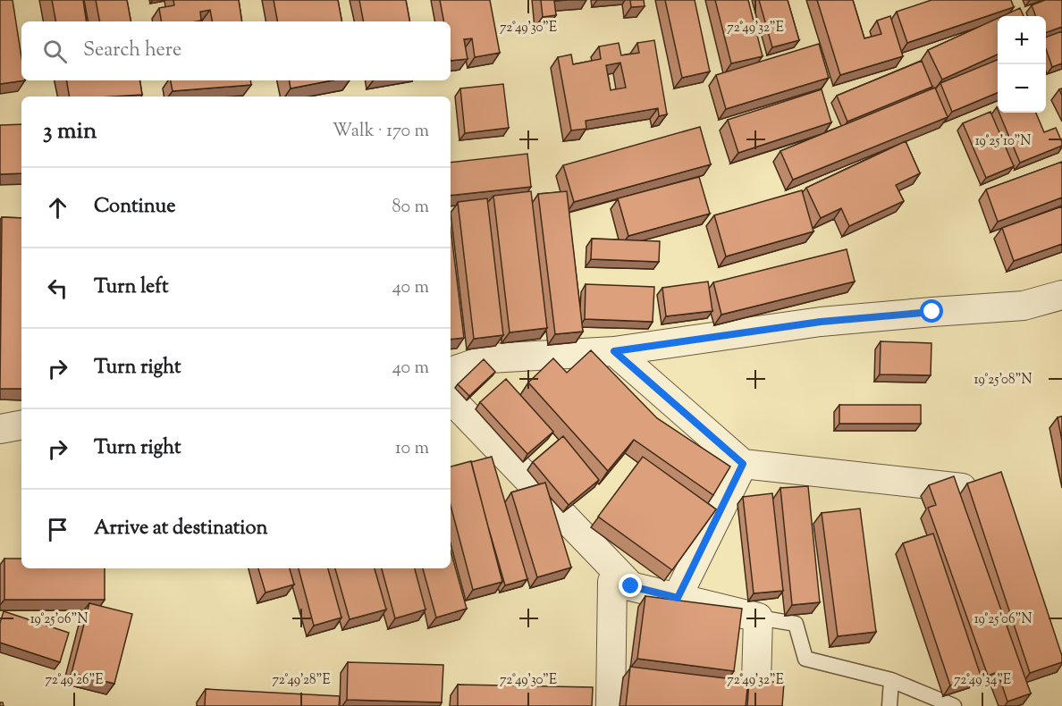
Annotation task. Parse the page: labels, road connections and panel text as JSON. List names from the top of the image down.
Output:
{
  "page": {
    "map_buttons": ["+", "−"],
    "search": "Search here",
    "heading": ["3 min", "Walk · 170 m"],
    "list": [
      ["Continue", "80 m"],
      ["Turn left", "40 m"],
      ["Turn right", "40 m"],
      ["Turn right", "10 m"],
      "Arrive at destination"
    ]
  },
  "coordinates": [
    "72°49'30\"E",
    "72°49'32\"E",
    "19°25'10\"N",
    "19°25'08\"N",
    "19°25'06\"N",
    "72°49'26\"E",
    "72°49'28\"E",
    "72°49'34\"E"
  ]
}
